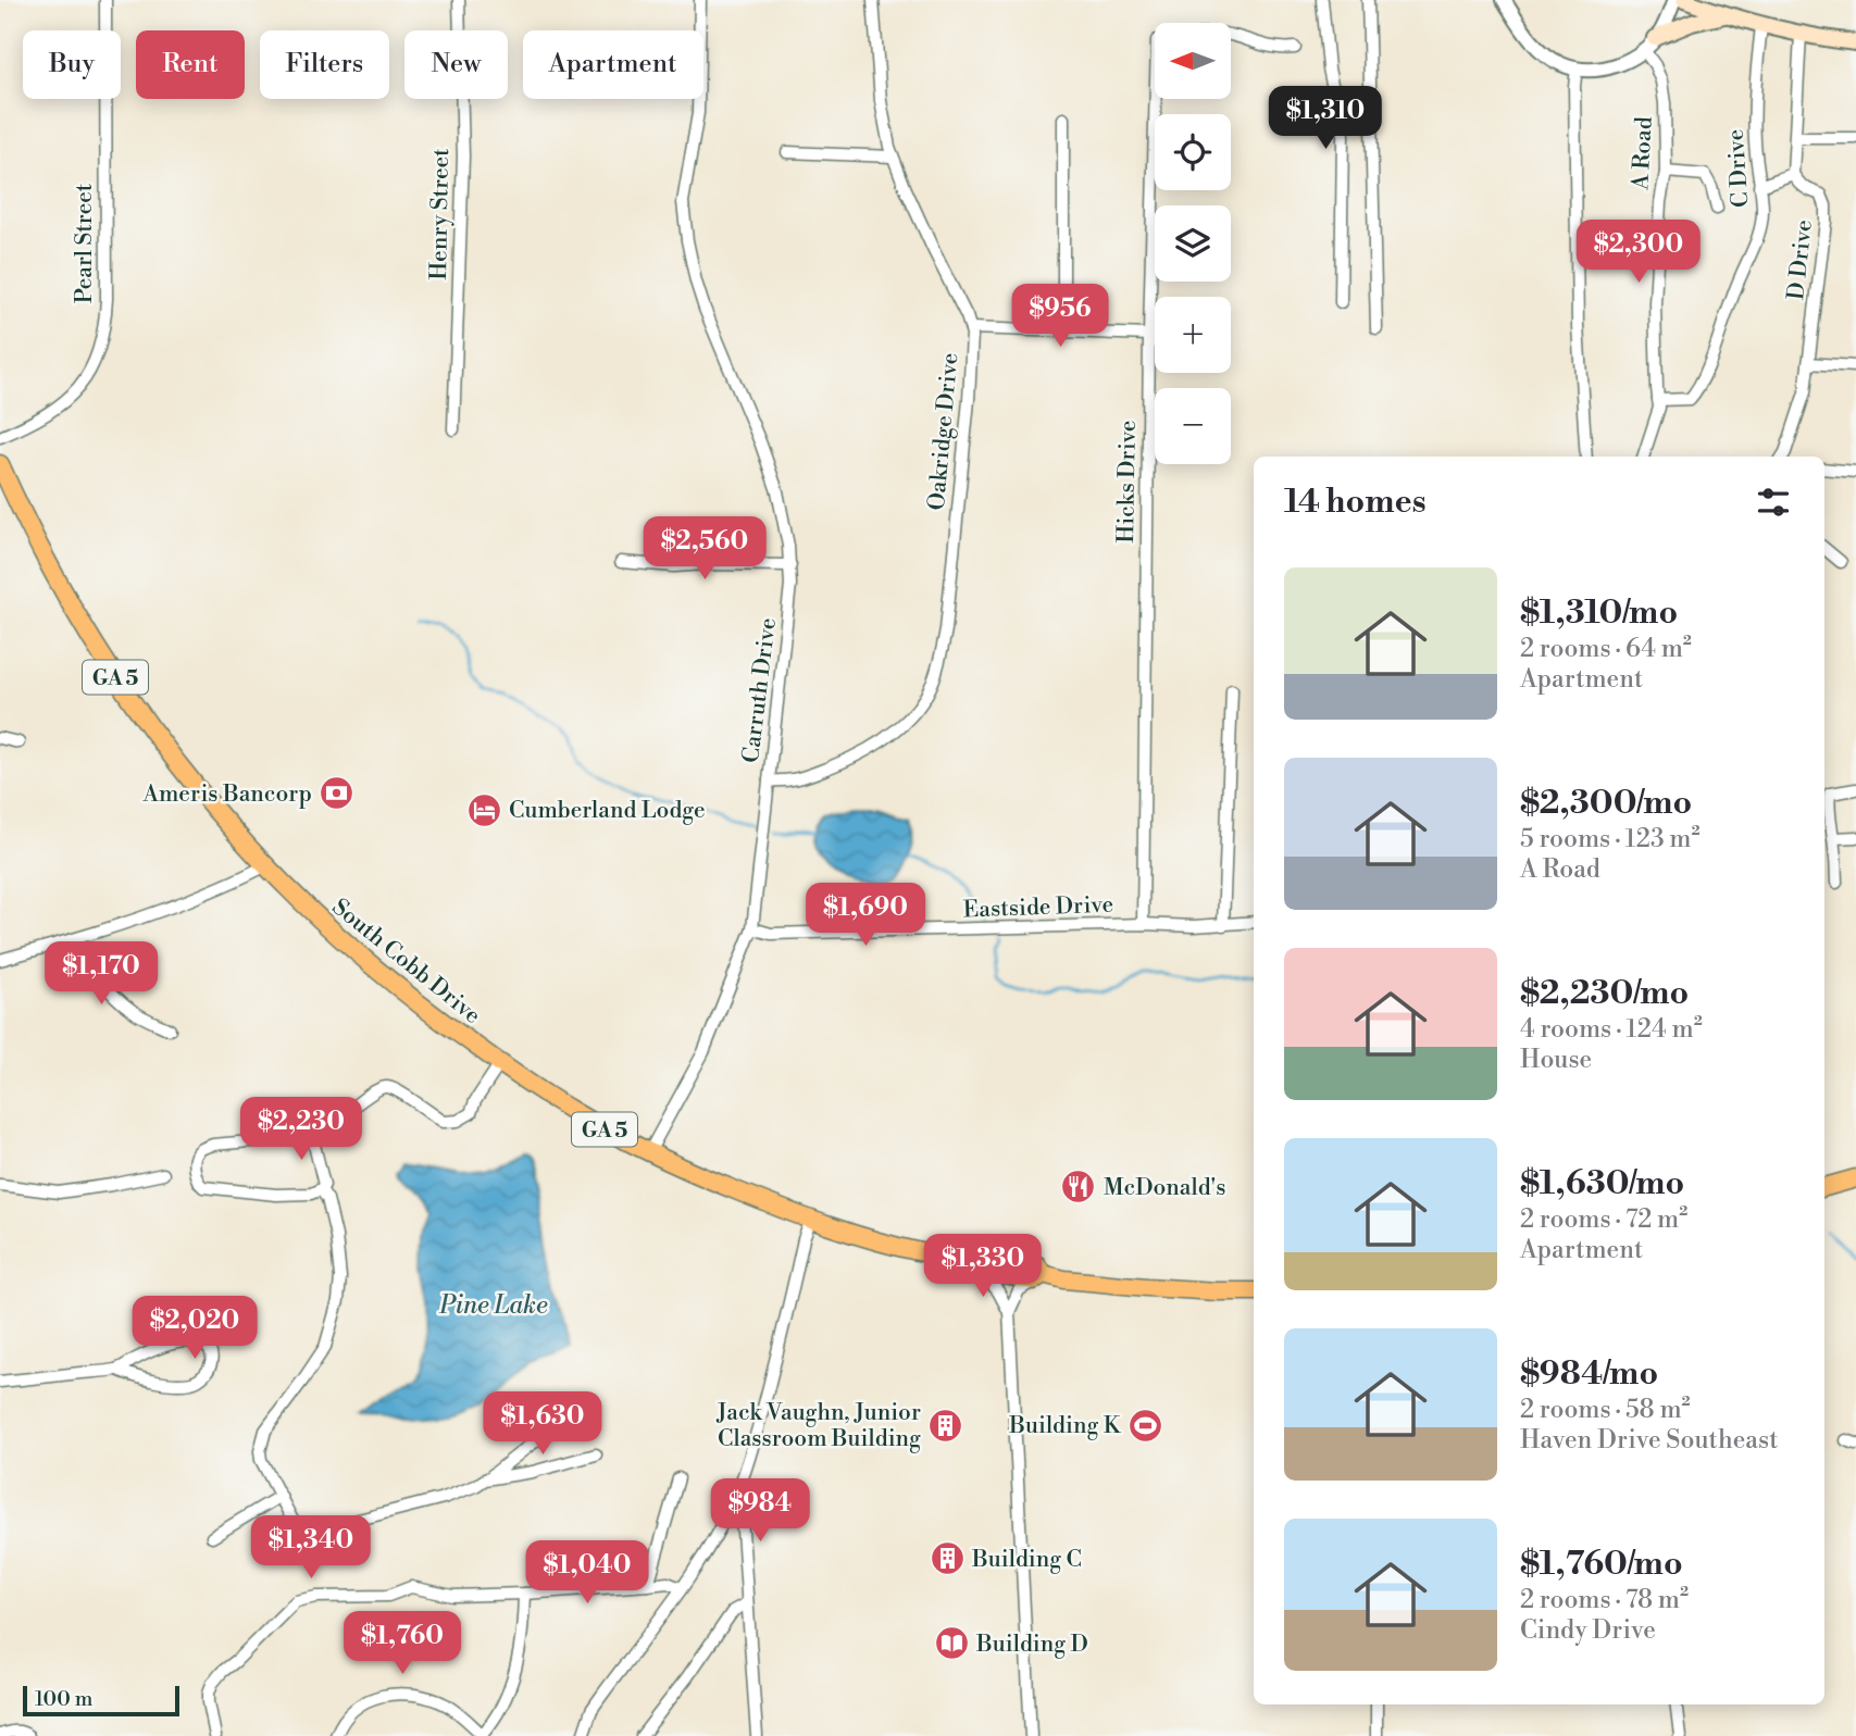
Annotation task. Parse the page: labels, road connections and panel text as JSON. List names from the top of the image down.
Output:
{
  "streets": {
    "main road": ["GA 5", "South Cobb Drive"],
    "street": [
      "A Road",
      "C Drive",
      "Henry Street",
      "Pearl Street",
      "D Drive",
      "Oakridge Drive",
      "Hicks Drive",
      "Carruth Drive",
      "Eastside Drive"
    ]
  },
  "crossings": [
    ["A Road", "C Drive"],
    ["Oakridge Drive", "Carruth Drive"],
    ["Hicks Drive", "Eastside Drive"],
    ["Carruth Drive", "Eastside Drive"],
    ["Carruth Drive", "South Cobb Drive"]
  ],
  "water": ["Pine Lake"],
  "places": {
    "bank": ["Ameris Bancorp"],
    "hotel": ["Cumberland Lodge"],
    "restaurant": ["McDonald's"],
    "building": ["Jack Vaughn, Junior Classroom Building", "Building C"],
    "sports": ["Building K"],
    "library": ["Building D"]
  },
  "scale_bar": "100 m",
  "north": "left",
  "page": {
    "map_buttons": ["+", "−"],
    "chip": [
      "Buy",
      "Rent",
      "Filters",
      "New",
      "Apartment"
    ],
    "price": [
      "$1,310",
      "$2,300",
      "$956",
      "$2,560",
      "$1,690",
      "$1,170",
      "$2,230",
      "$1,330",
      "$2,020",
      "$1,630",
      "$984",
      "$1,340",
      "$1,040",
      "$1,760"
    ],
    "heading": "14 homes",
    "list": [
      {
        "name": "$1,310/mo",
        "note": "2 rooms · 64 m² · Apartment"
      },
      {
        "name": "$2,300/mo",
        "note": "5 rooms · 123 m² · A Road"
      },
      {
        "name": "$2,230/mo",
        "note": "4 rooms · 124 m² · House"
      },
      {
        "name": "$1,630/mo",
        "note": "2 rooms · 72 m² · Apartment"
      },
      {
        "name": "$984/mo",
        "note": "2 rooms · 58 m² · Haven Drive Southeast"
      },
      {
        "name": "$1,760/mo",
        "note": "2 rooms · 78 m² · Cindy Drive"
      }
    ],
    "scale": "100 m"
  }
}
